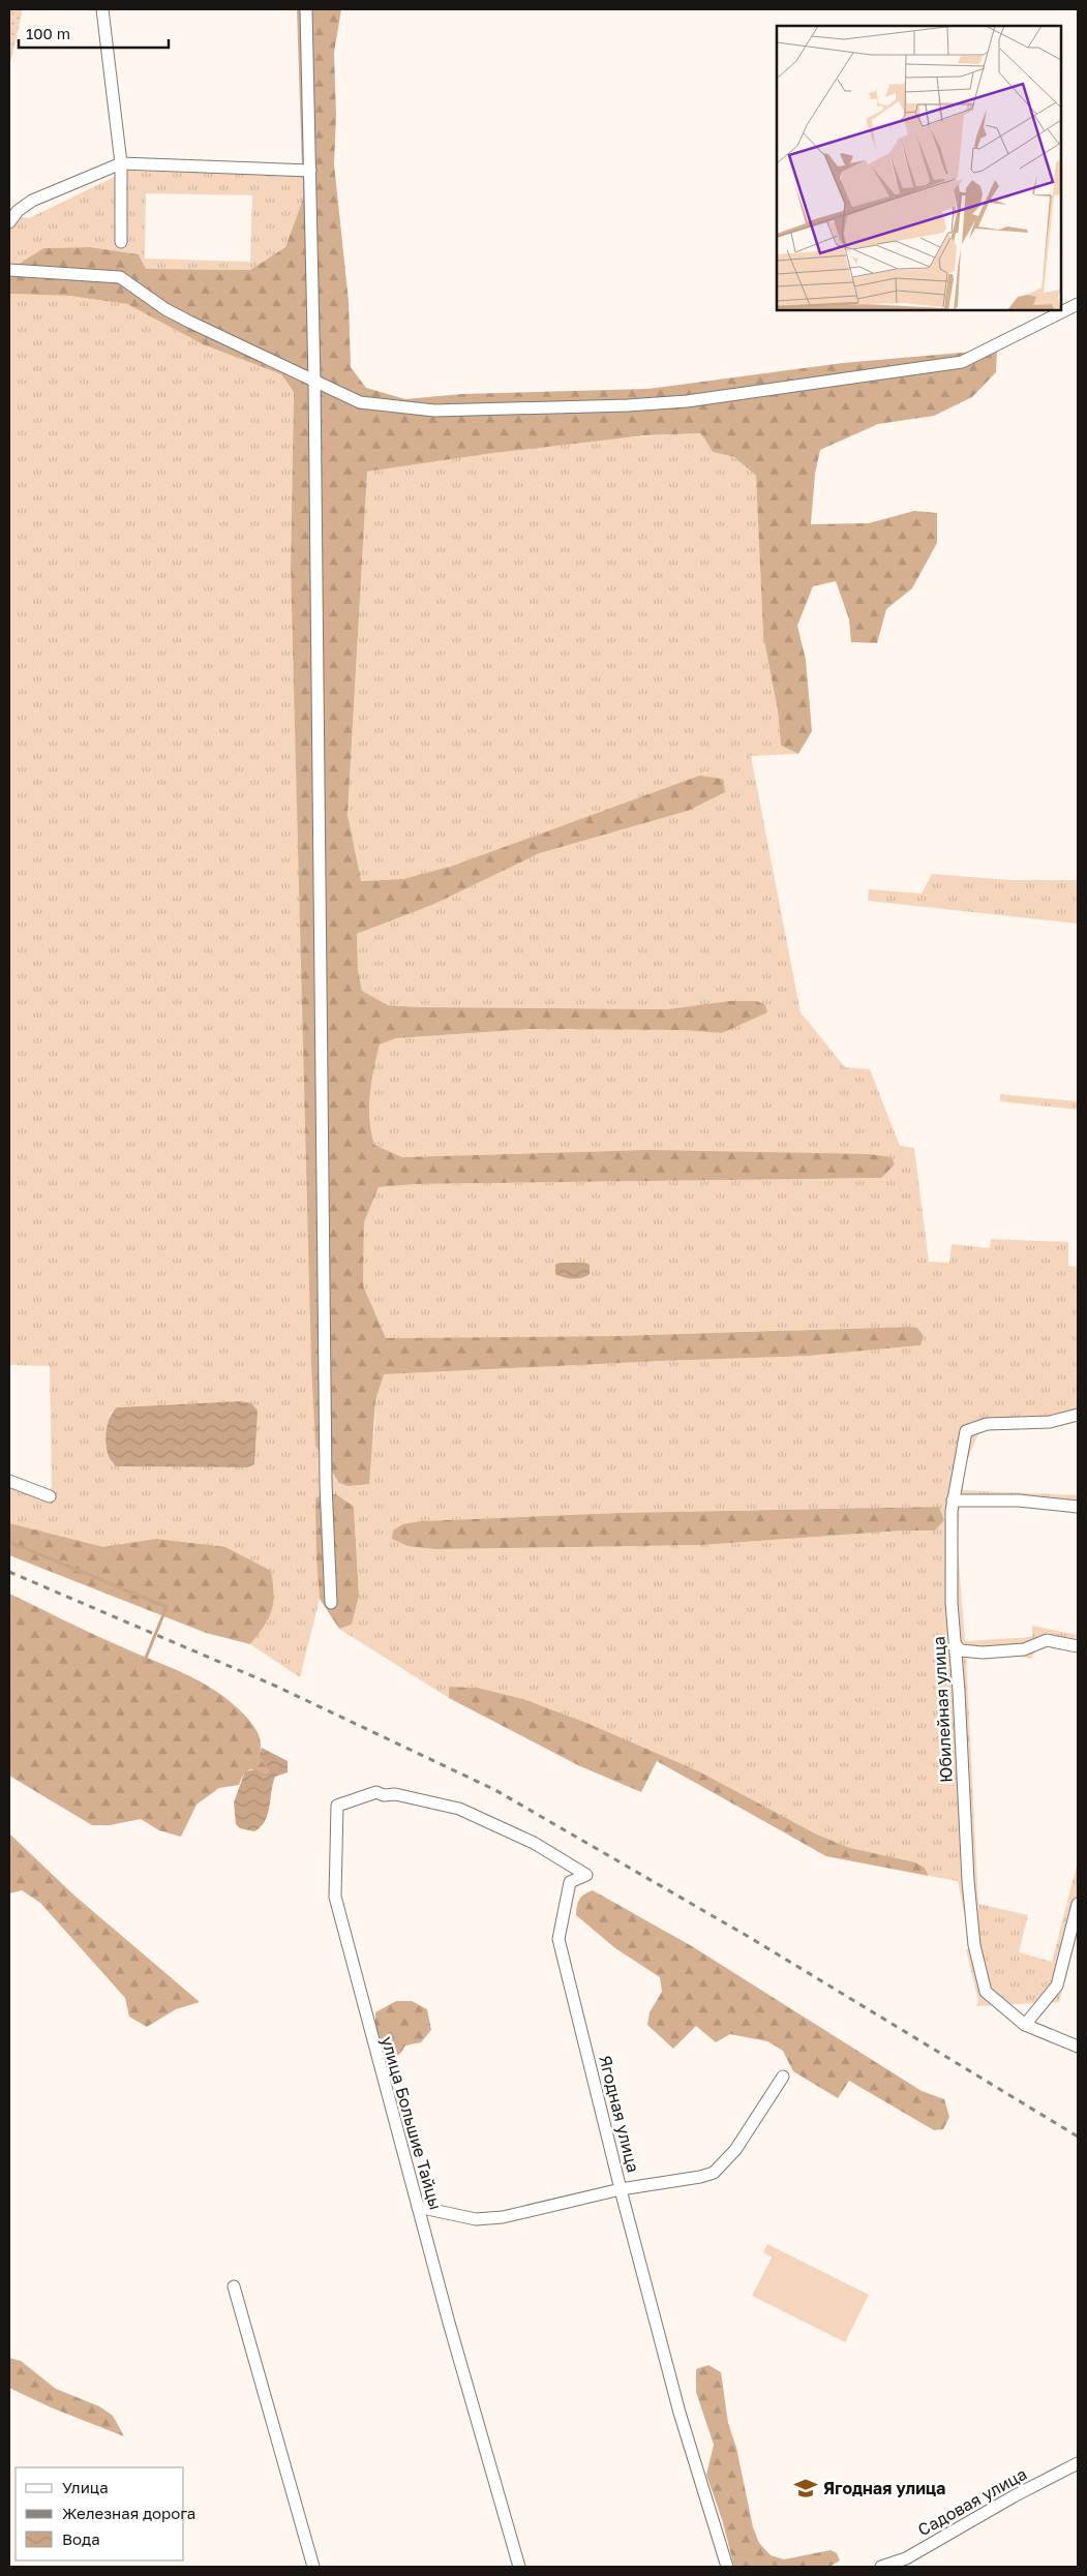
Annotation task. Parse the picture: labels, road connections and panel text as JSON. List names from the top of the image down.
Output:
{
  "streets": {
    "street": [
      "Юбилейная улица",
      "Ягодная улица",
      "улица Большие Тайцы",
      "Садовая улица"
    ]
  },
  "crossings": [
    ["Ягодная улица", "улица Большие Тайцы"]
  ],
  "places": {
    "school or university": ["Ягодная улица"]
  },
  "legend": ["Улица", "Железная дорога", "Вода"],
  "scale_bar": "100 m"
}
